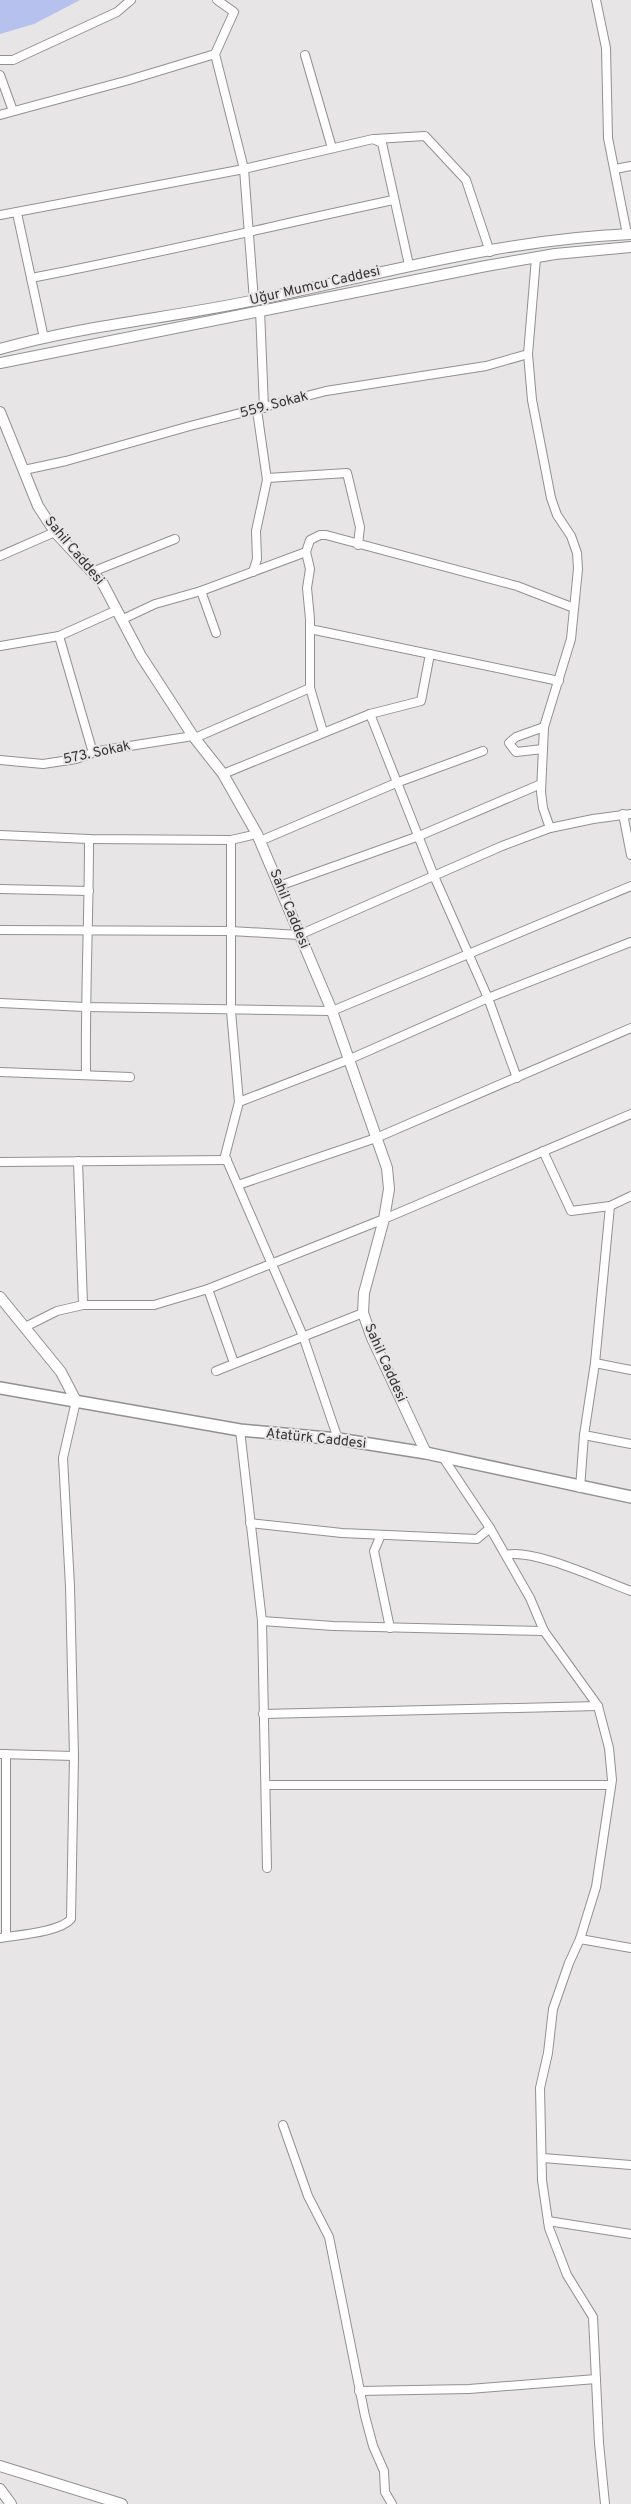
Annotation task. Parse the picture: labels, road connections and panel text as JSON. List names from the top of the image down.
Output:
{
  "streets": {
    "main road": ["Atatürk Caddesi"],
    "street": [
      "Uğur Mumcu Caddesi",
      "559. Sokak",
      "Sahil Caddesi",
      "573. Sokak"
    ]
  },
  "crossings": [
    ["559. Sokak", "Sahil Caddesi"],
    ["Sahil Caddesi", "573. Sokak"],
    ["Sahil Caddesi", "Atatürk Caddesi"]
  ]
}
